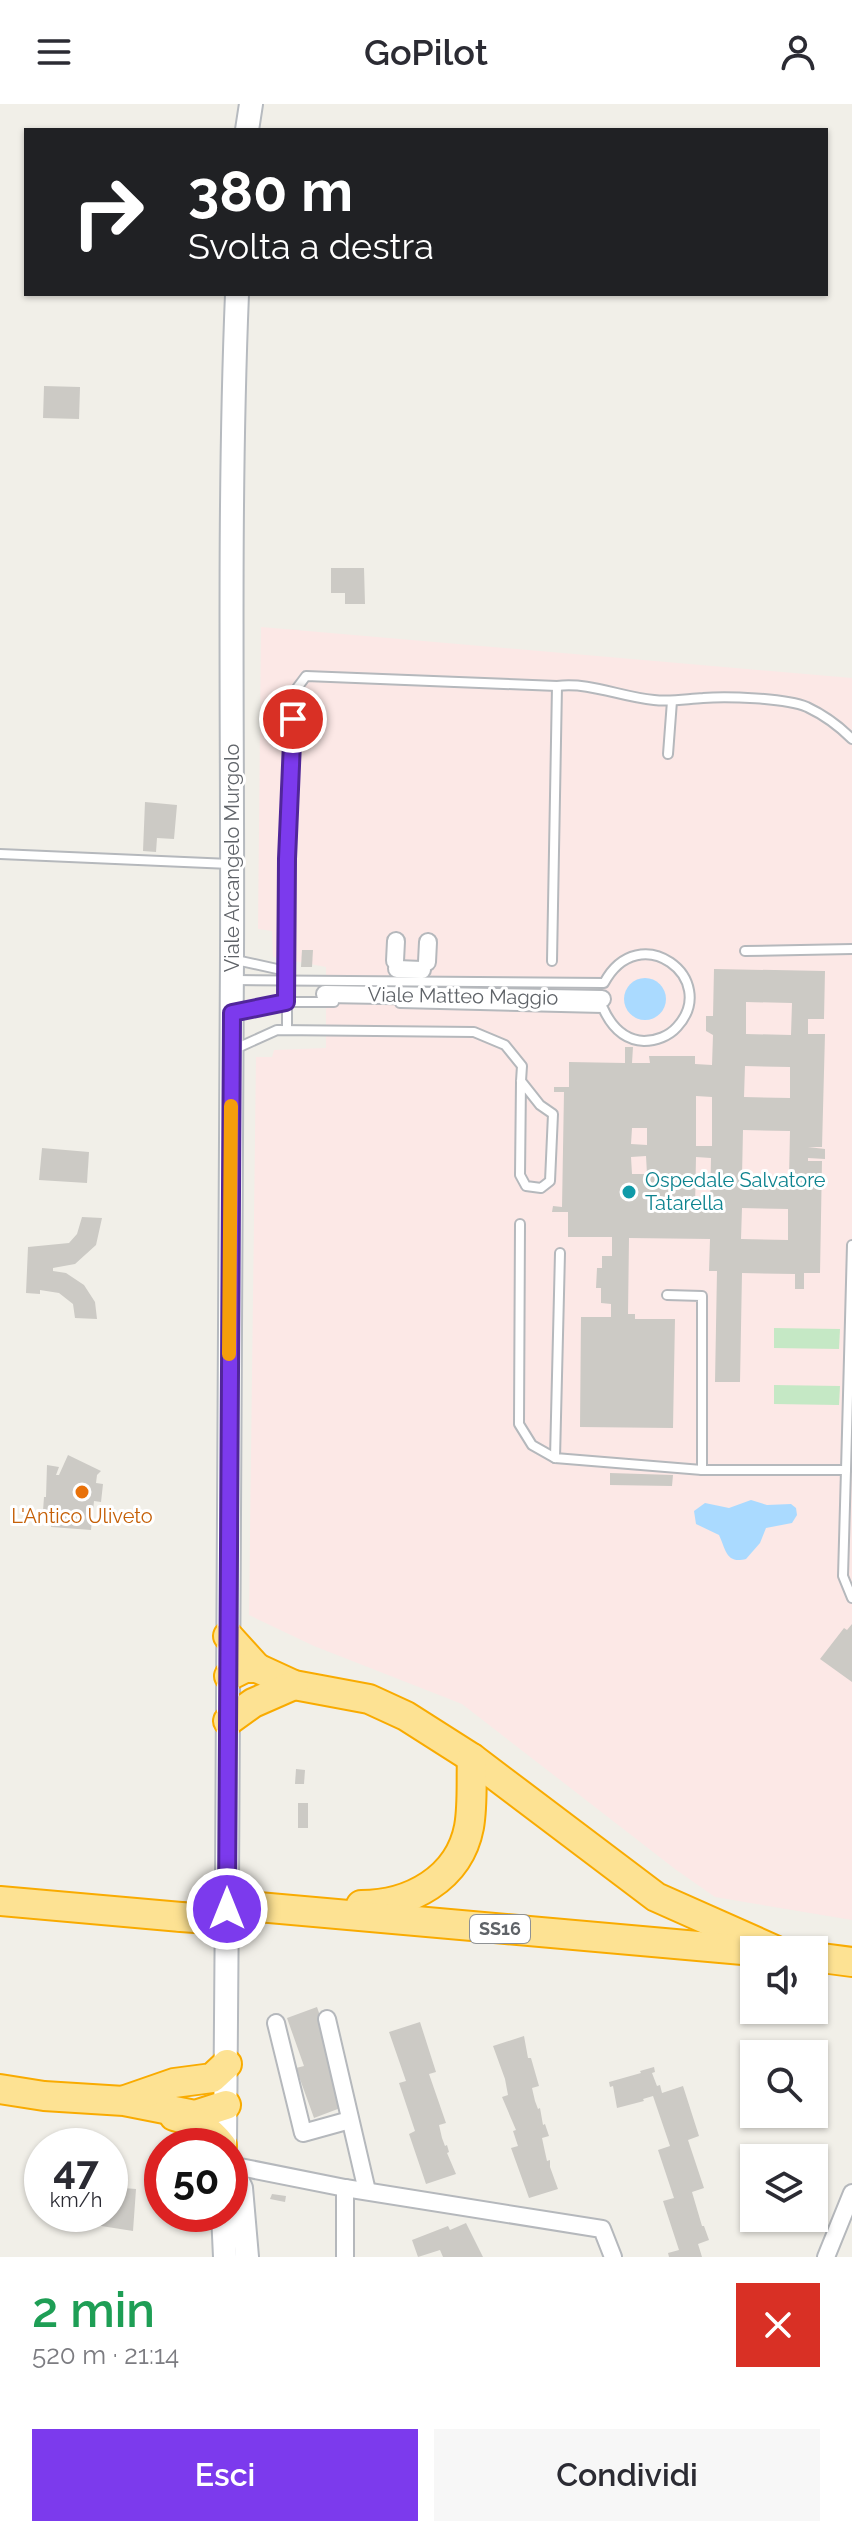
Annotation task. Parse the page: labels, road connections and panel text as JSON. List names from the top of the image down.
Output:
{
  "streets": {
    "highway": ["SS16"],
    "main road": ["Viale Arcangelo Murgolo"],
    "street": ["Viale Matteo Maggio"]
  },
  "places": ["Ospedale Salvatore Tatarella", "L'Antico Uliveto"],
  "page": {
    "header": "GoPilot",
    "turn": ["380 m", "Svolta a destra"],
    "speed": "47 km/h",
    "limit": "50",
    "heading": ["2 min", "520 m · 21:14"],
    "buttons": ["Esci", "Condividi"]
  }
}
